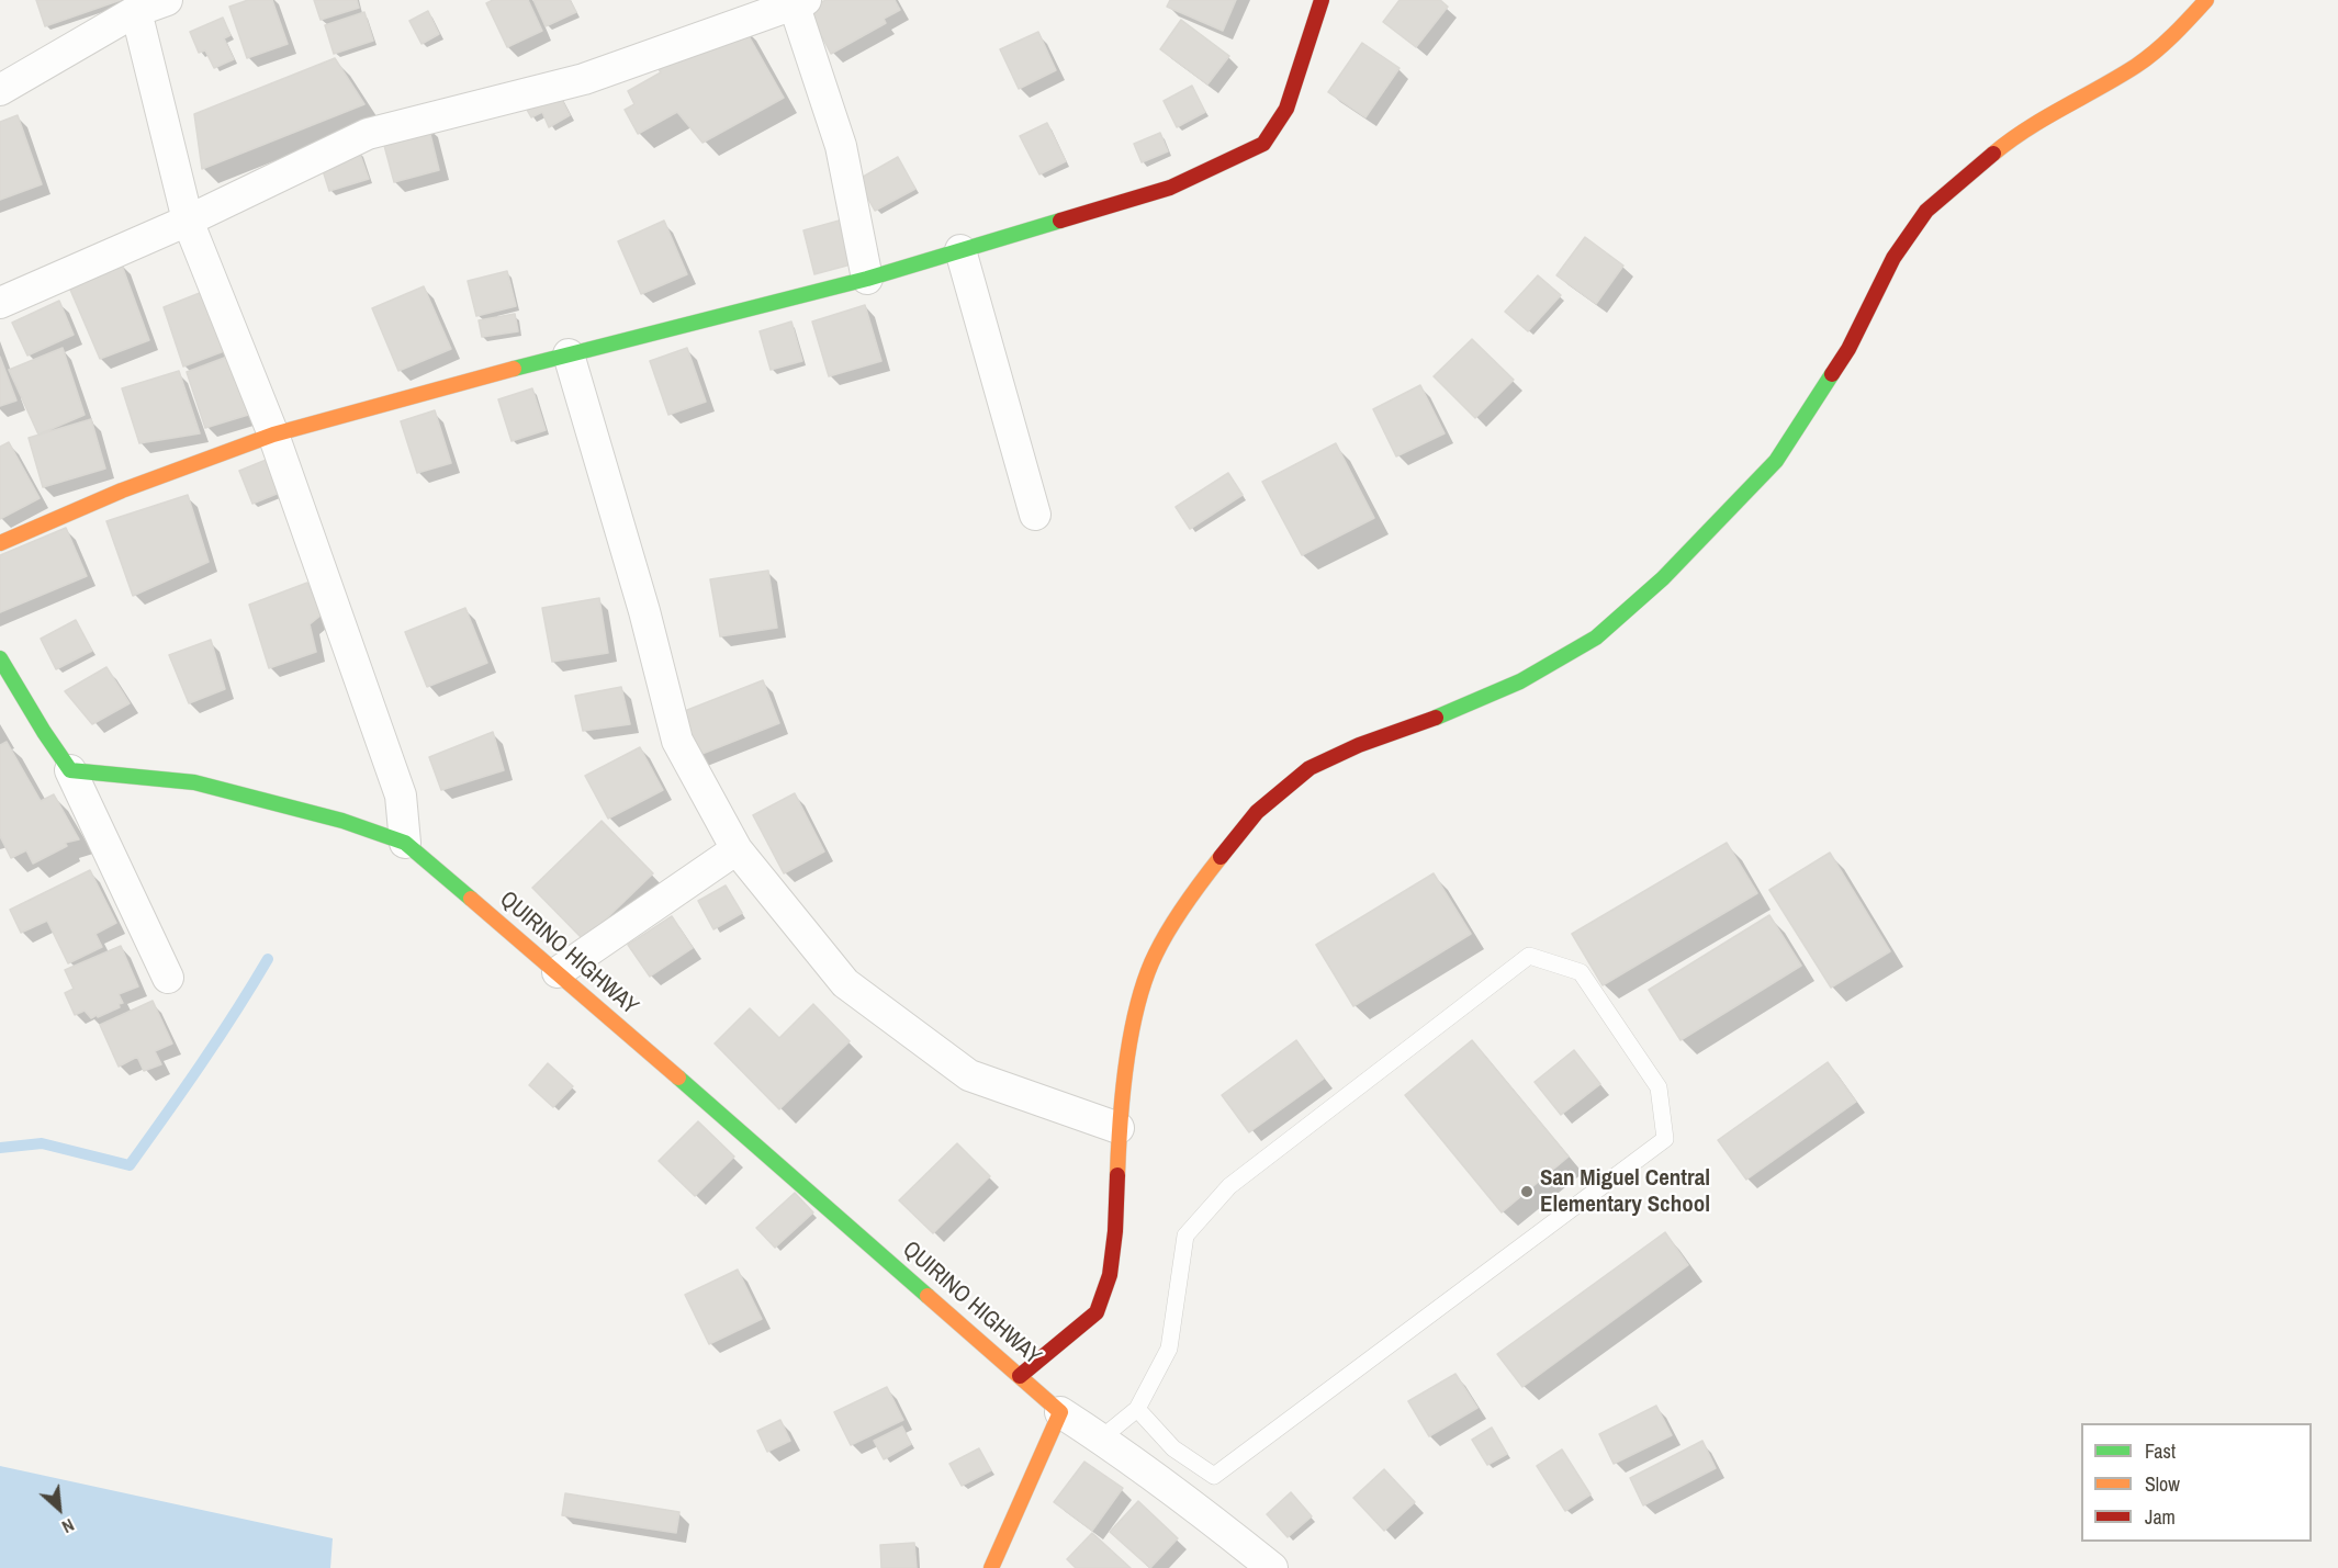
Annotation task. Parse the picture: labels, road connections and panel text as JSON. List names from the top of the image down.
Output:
{
  "streets": {
    "street": ["QUIRINO HIGHWAY"]
  },
  "places": ["San Miguel Central Elementary School"],
  "legend": ["Fast", "Slow", "Jam"],
  "north": "bottom right"
}
